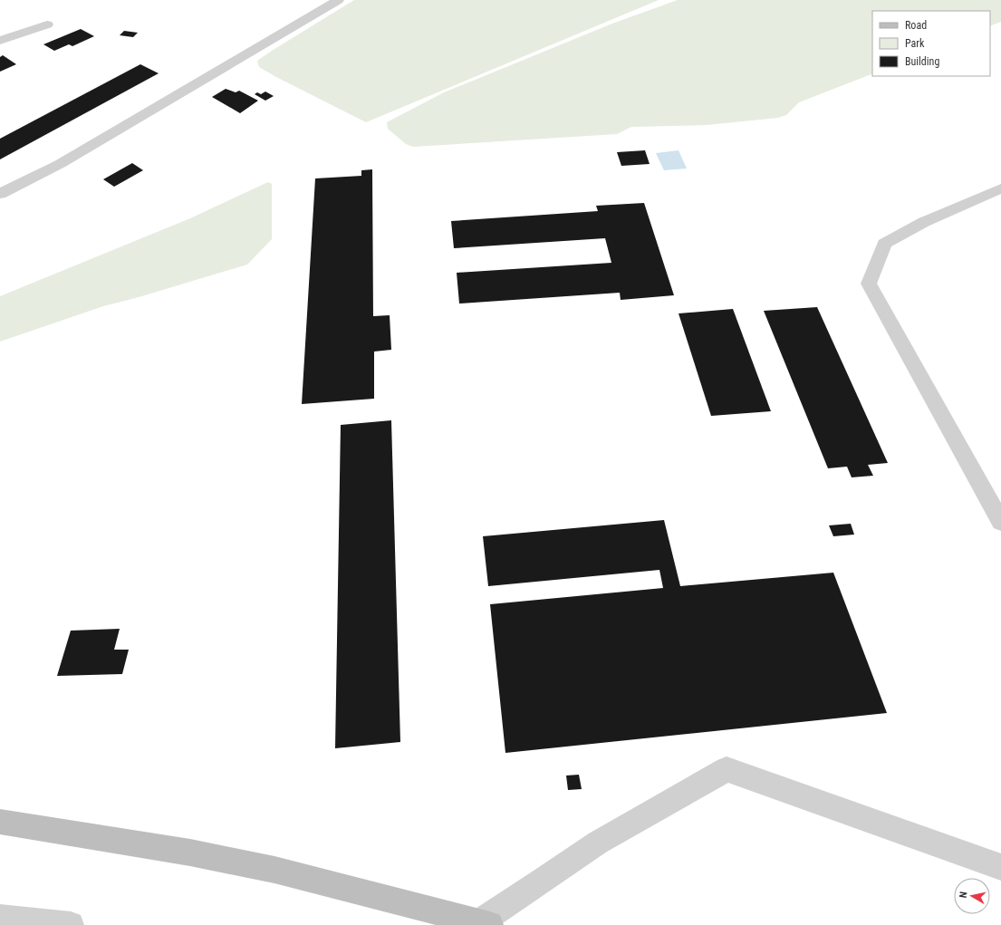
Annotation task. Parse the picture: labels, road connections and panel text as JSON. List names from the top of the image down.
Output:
{
  "legend": ["Road", "Park", "Building"],
  "north": "left"
}
